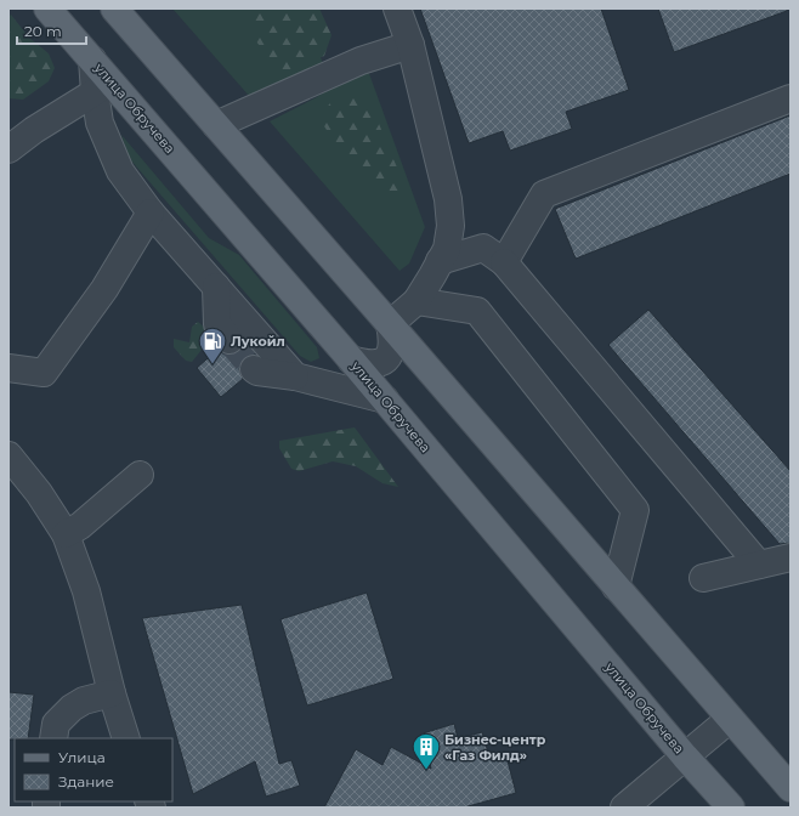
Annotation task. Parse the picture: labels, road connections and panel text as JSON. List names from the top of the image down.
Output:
{
  "streets": {
    "main road": ["улица Обручева"]
  },
  "places": {
    "fuel station": ["Лукойл"],
    "building": ["Бизнес-центр «Газ Филд»"]
  },
  "legend": ["Улица", "Здание"],
  "scale_bar": "20 m"
}
